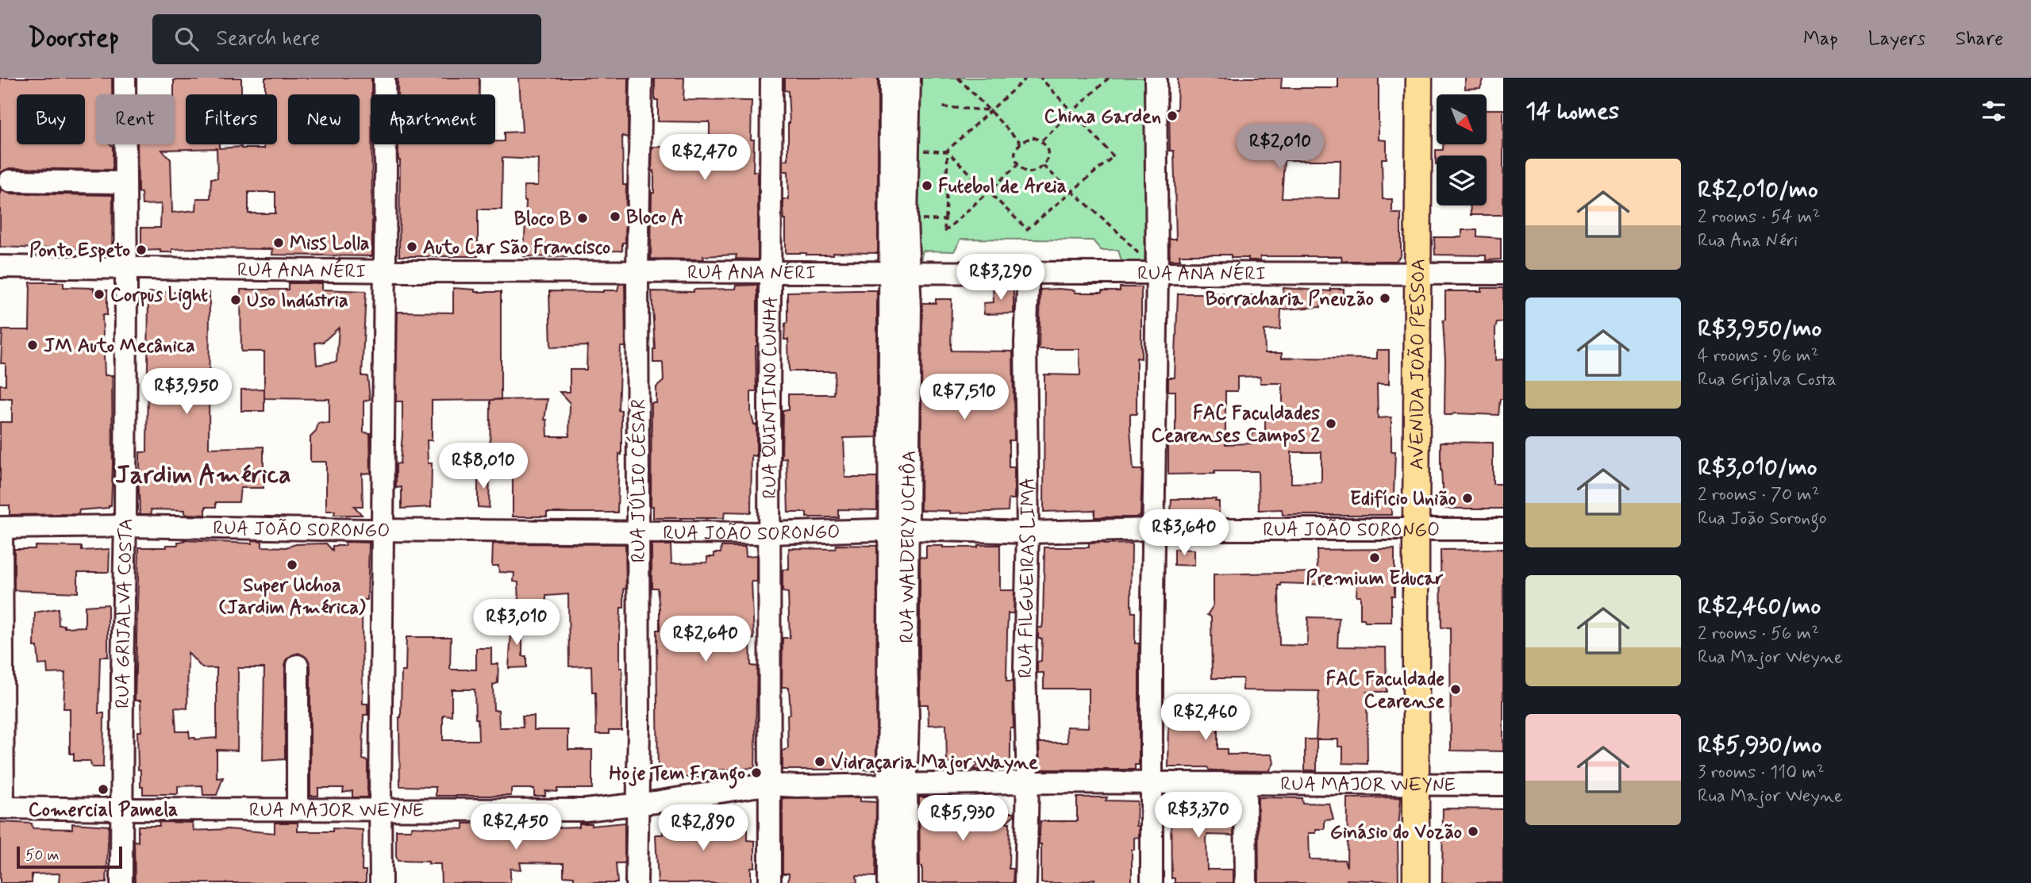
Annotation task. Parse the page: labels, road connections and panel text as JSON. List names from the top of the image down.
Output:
{
  "streets": {
    "main road": ["AVENIDA JOÃO PESSOA"],
    "street": [
      "RUA ANA NÉRI",
      "RUA QUINTINO CUNHA",
      "RUA JÚLIO CÉSAR",
      "RUA JOÃO SORONGO",
      "RUA WALDERY UCHÔA",
      "RUA FILGUEIRAS LIMA",
      "RUA GRIJALVA COSTA",
      "RUA MAJOR WEYNE"
    ]
  },
  "crossings": [
    ["RUA ANA NÉRI", "AVENIDA JOÃO PESSOA"],
    ["RUA ANA NÉRI", "RUA QUINTINO CUNHA"],
    ["RUA ANA NÉRI", "RUA JÚLIO CÉSAR"],
    ["RUA ANA NÉRI", "RUA WALDERY UCHÔA"],
    ["RUA ANA NÉRI", "RUA FILGUEIRAS LIMA"],
    ["RUA ANA NÉRI", "RUA GRIJALVA COSTA"],
    ["AVENIDA JOÃO PESSOA", "RUA JOÃO SORONGO"],
    ["AVENIDA JOÃO PESSOA", "RUA MAJOR WEYNE"],
    ["RUA QUINTINO CUNHA", "RUA JOÃO SORONGO"],
    ["RUA QUINTINO CUNHA", "RUA MAJOR WEYNE"],
    ["RUA JÚLIO CÉSAR", "RUA JOÃO SORONGO"],
    ["RUA JÚLIO CÉSAR", "RUA MAJOR WEYNE"],
    ["RUA JOÃO SORONGO", "RUA WALDERY UCHÔA"],
    ["RUA JOÃO SORONGO", "RUA FILGUEIRAS LIMA"],
    ["RUA JOÃO SORONGO", "RUA GRIJALVA COSTA"],
    ["RUA WALDERY UCHÔA", "RUA MAJOR WEYNE"],
    ["RUA FILGUEIRAS LIMA", "RUA MAJOR WEYNE"],
    ["RUA GRIJALVA COSTA", "RUA MAJOR WEYNE"]
  ],
  "districts": ["Jardim América"],
  "places": [
    "China Garden",
    "Futebol de Areia",
    "Bloco A",
    "Bloco B",
    "Miss Lolla",
    "Auto Car São Francisco",
    "Ponto Espeto",
    "Corpus Light",
    "Borracharia Pneuzão",
    "Uso Indústria",
    "JM Auto Mecânica",
    "FAC Faculdades Cearenses Campos 2",
    "Edifício União",
    "Premium Educar",
    "Super Uchoa (Jardim América)",
    "FAC Faculdade Cearense",
    "Vidraçaria Major Wayne",
    "Hoje Tem Frango",
    "Comercial Pamela",
    "Ginásio do Vozão"
  ],
  "scale_bar": "50 m",
  "north": "bottom right",
  "page": {
    "header": "Doorstep",
    "search": "Search here",
    "nav": ["Map", "Layers", "Share"],
    "heading": "14 homes",
    "chip": [
      "Buy",
      "Rent",
      "Filters",
      "New",
      "Apartment"
    ],
    "price": [
      "R$2,010",
      "R$2,470",
      "R$3,290",
      "R$3,950",
      "R$7,510",
      "R$8,010",
      "R$3,640",
      "R$3,010",
      "R$2,640",
      "R$2,460",
      "R$3,370",
      "R$5,930",
      "R$2,450",
      "R$2,890"
    ],
    "list": [
      {
        "name": "R$2,010/mo",
        "note": "2 rooms · 54 m² · Rua Ana Néri"
      },
      {
        "name": "R$3,950/mo",
        "note": "4 rooms · 96 m² · Rua Grijalva Costa"
      },
      {
        "name": "R$3,010/mo",
        "note": "2 rooms · 70 m² · Rua João Sorongo"
      },
      {
        "name": "R$2,460/mo",
        "note": "2 rooms · 56 m² · Rua Major Weyne"
      },
      {
        "name": "R$5,930/mo",
        "note": "3 rooms · 110 m² · Rua Major Weyne"
      }
    ],
    "scale": "50 m"
  }
}
